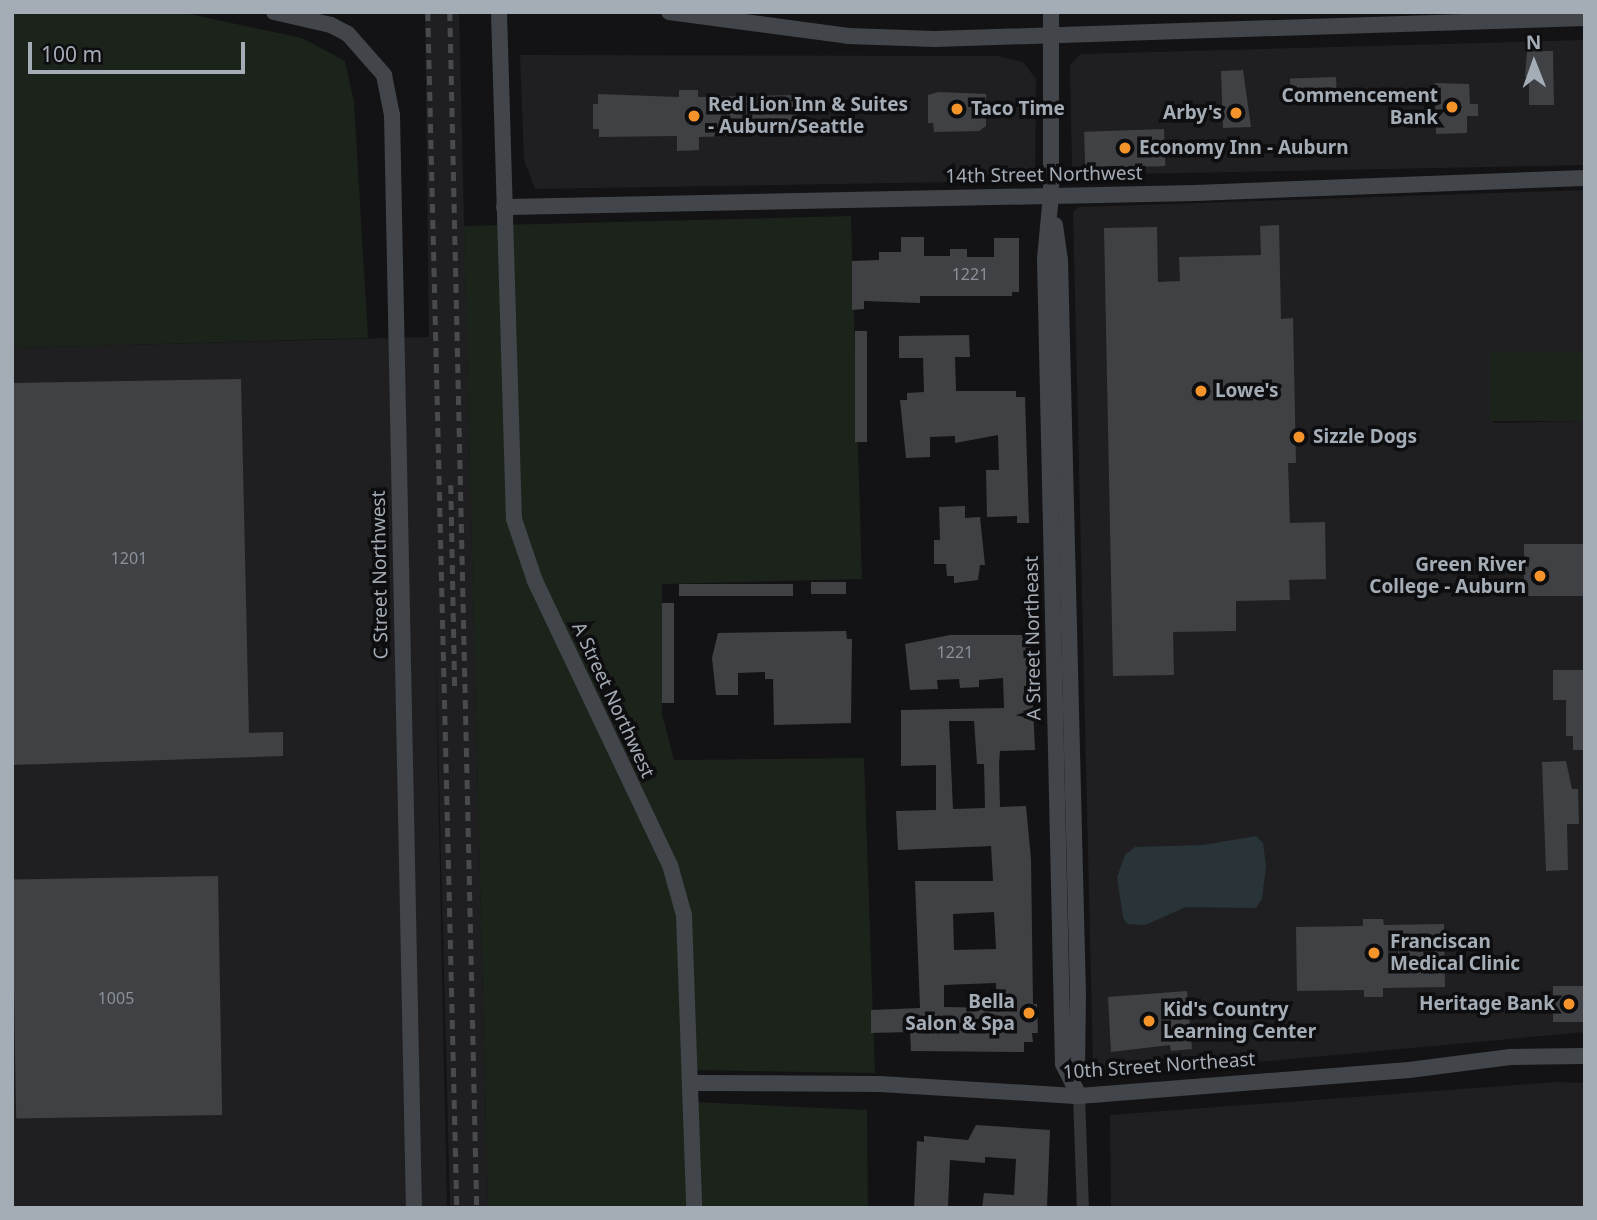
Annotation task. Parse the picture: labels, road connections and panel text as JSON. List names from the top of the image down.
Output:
{
  "streets": {
    "street": [
      "14th Street Northwest",
      "C Street Northwest",
      "A Street Northeast",
      "A Street Northwest",
      "10th Street Northeast"
    ]
  },
  "crossings": [
    ["14th Street Northwest", "A Street Northeast"],
    ["14th Street Northwest", "A Street Northwest"],
    ["A Street Northeast", "10th Street Northeast"],
    ["A Street Northwest", "10th Street Northeast"]
  ],
  "places": [
    "Commencement Bank",
    "Taco Time",
    "Arby's",
    "Red Lion Inn & Suites - Auburn/Seattle",
    "Economy Inn - Auburn",
    "Lowe's",
    "Sizzle Dogs",
    "Green River College - Auburn",
    "Franciscan Medical Clinic",
    "Heritage Bank",
    "Bella Salon & Spa",
    "Kid's Country Learning Center"
  ],
  "house_numbers": [
    "1221",
    "1201",
    "1221",
    "1005"
  ],
  "scale_bar": "100 m",
  "north": "top"
}
